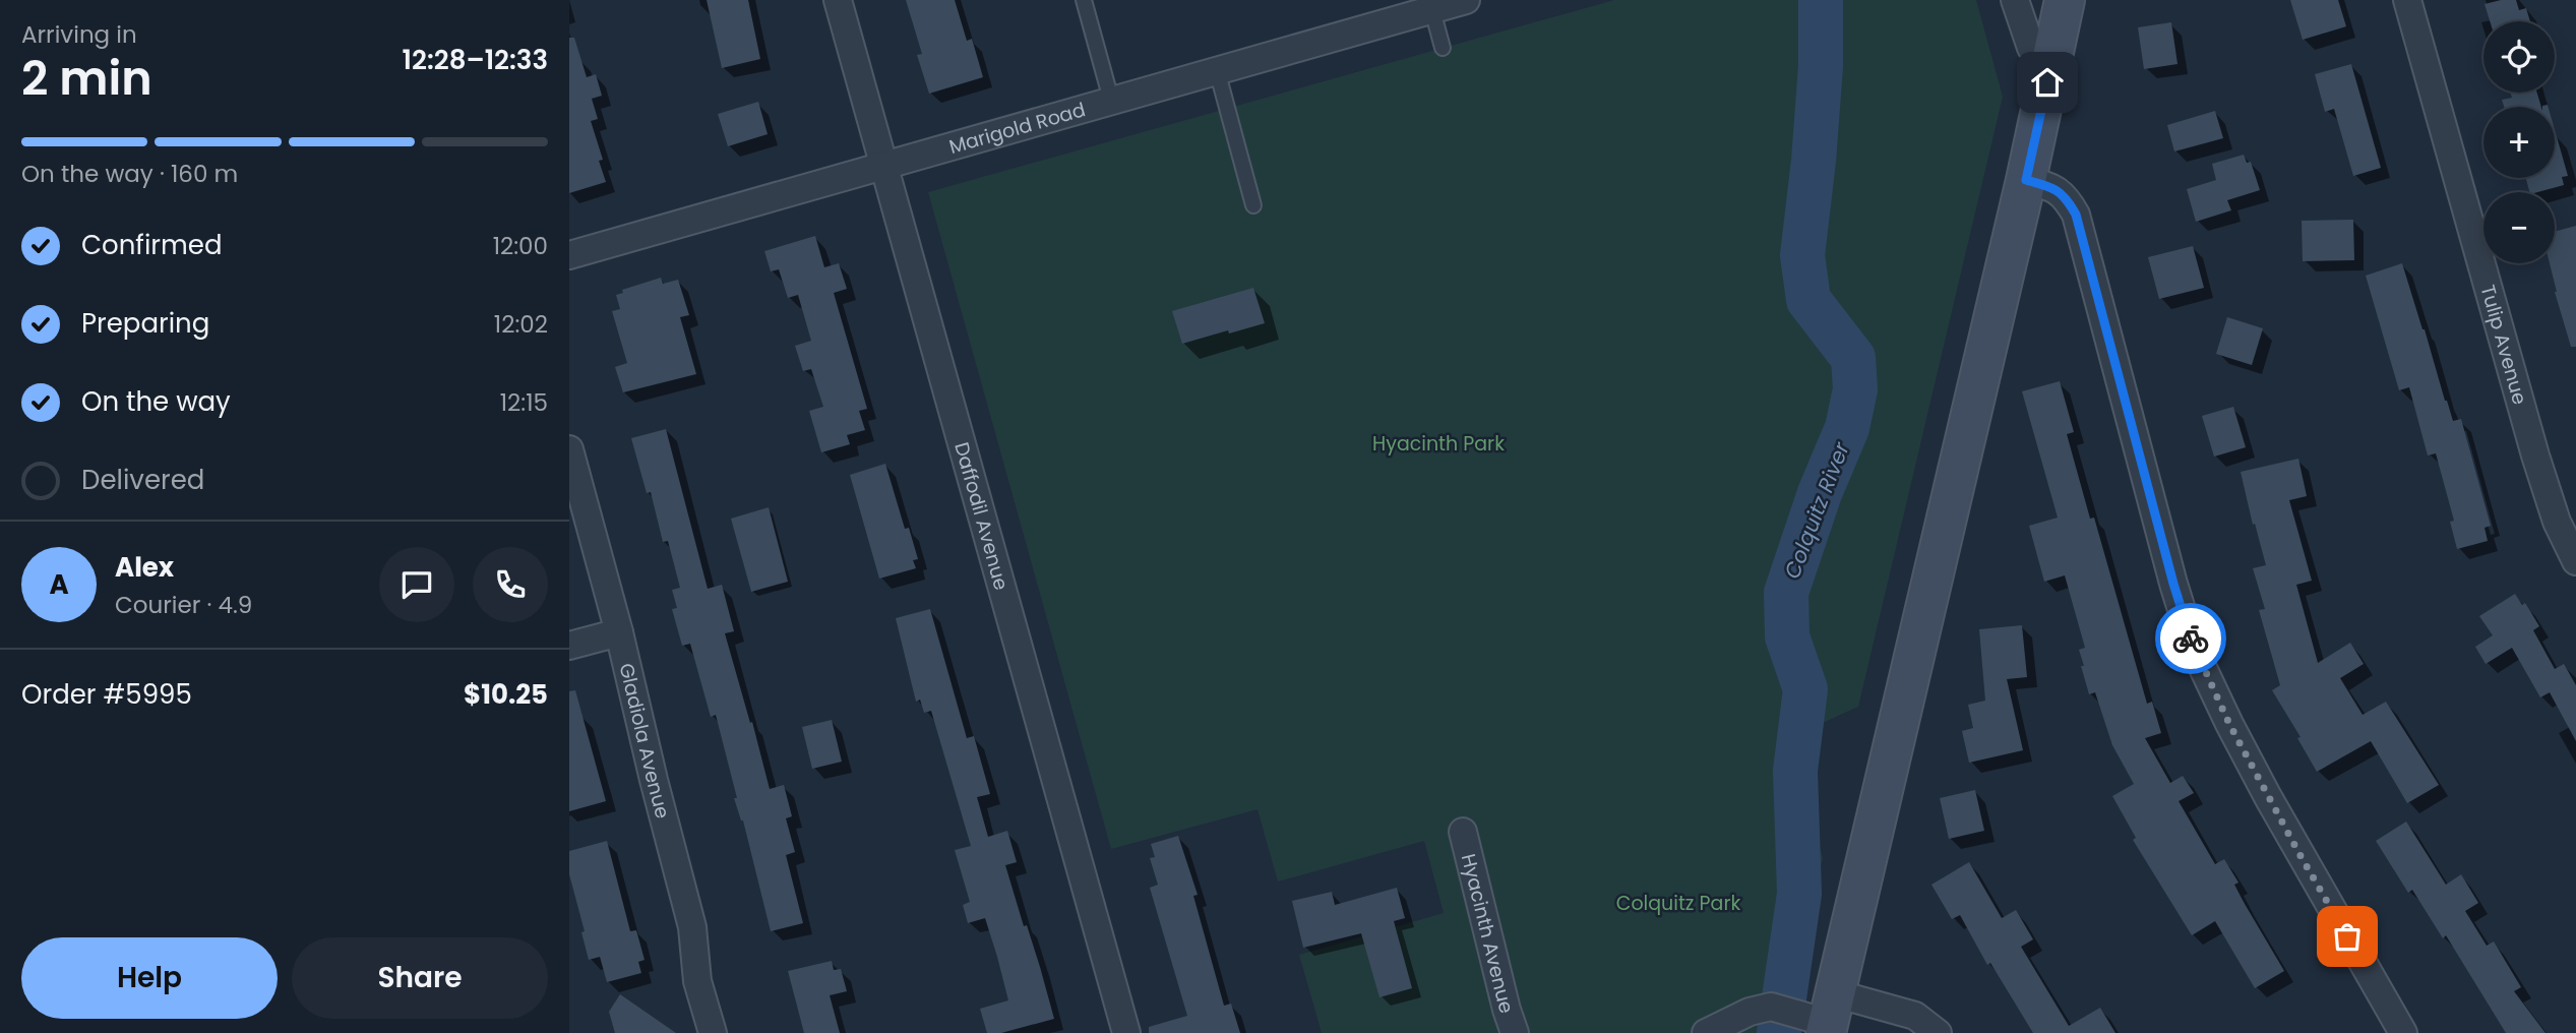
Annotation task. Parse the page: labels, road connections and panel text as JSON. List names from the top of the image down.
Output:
{
  "streets": {
    "street": [
      "Marigold Road",
      "Tulip Avenue",
      "Daffodil Avenue",
      "Gladiola Avenue",
      "Hyacinth Avenue"
    ]
  },
  "crossings": [
    ["Marigold Road", "Daffodil Avenue"]
  ],
  "water": ["Colquitz River"],
  "parks": ["Hyacinth Park", "Colquitz Park"],
  "page": {
    "heading": ["2 min", "Arriving in", "12:28–12:33"],
    "panel": [
      "Alex",
      "Courier · 4.9",
      "Order #5995",
      "$10.25"
    ],
    "map_buttons": ["+", "−"],
    "bar": "On the way · 160 m",
    "list": [
      ["Confirmed", "12:00"],
      ["Preparing", "12:02"],
      ["On the way", "12:15"],
      "Delivered"
    ],
    "round": "A",
    "buttons": ["Help", "Share"]
  }
}
